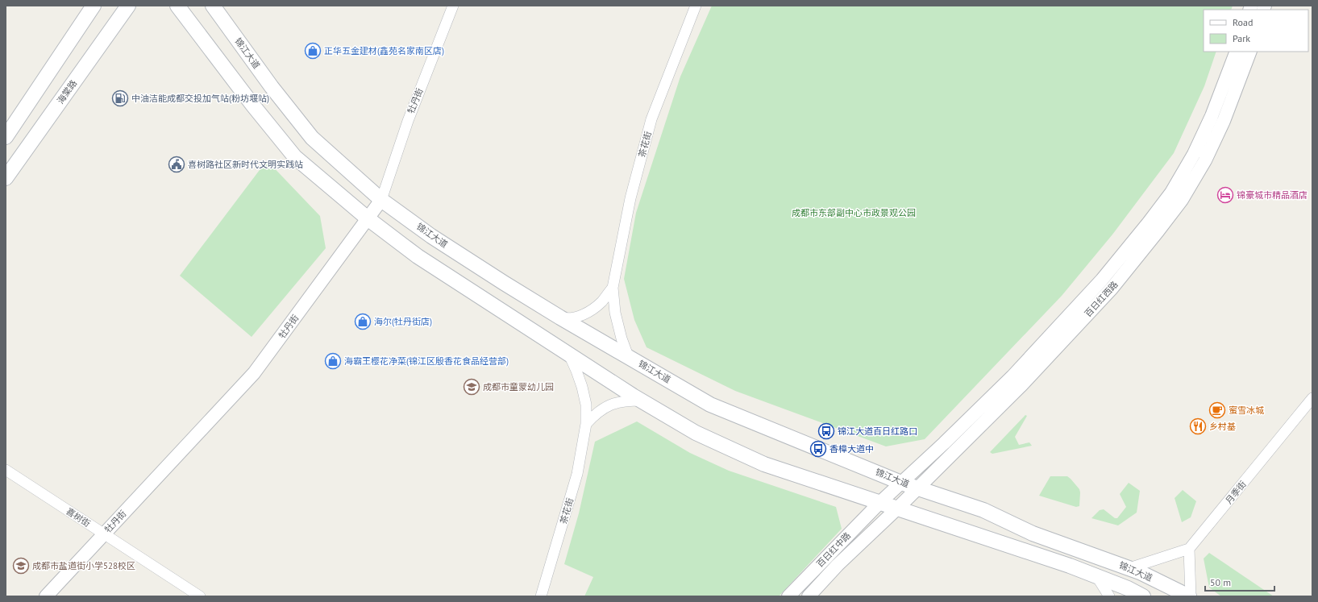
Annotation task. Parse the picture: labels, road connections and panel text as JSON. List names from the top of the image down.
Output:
{
  "streets": {
    "main road": ["锦江大道", "海棠路"],
    "street": [
      "牡丹街",
      "茶花街",
      "百日红西路",
      "月季街",
      "喜树街",
      "百日红中路"
    ]
  },
  "crossings": [
    ["锦江大道", "牡丹街"],
    ["锦江大道", "茶花街"],
    ["锦江大道", "百日红西路"],
    ["牡丹街", "喜树街"],
    ["百日红西路", "百日红中路"]
  ],
  "parks": ["成都市东部副中心市政景观公园"],
  "places": {
    "shop": ["正华五金建材(鑫苑名家南区店)", "海尔(牡丹街店)", "海霸王樱花净菜(锦江区殷香花食品经营部)"],
    "fuel station": ["中油洁能成都交投加气站(粉坊堰站)"],
    "public building": ["喜树路社区新时代文明实践站"],
    "hotel": ["锦豪城市精品酒店"],
    "school or university": ["成都市童蒙幼儿园", "成都市盐道街小学528校区"],
    "cafe": ["蜜雪冰城"],
    "restaurant": ["乡村基"],
    "bus stop": ["锦江大道百日红路口", "香樟大道中"]
  },
  "legend": ["Road", "Park"],
  "scale_bar": "50 m"
}
